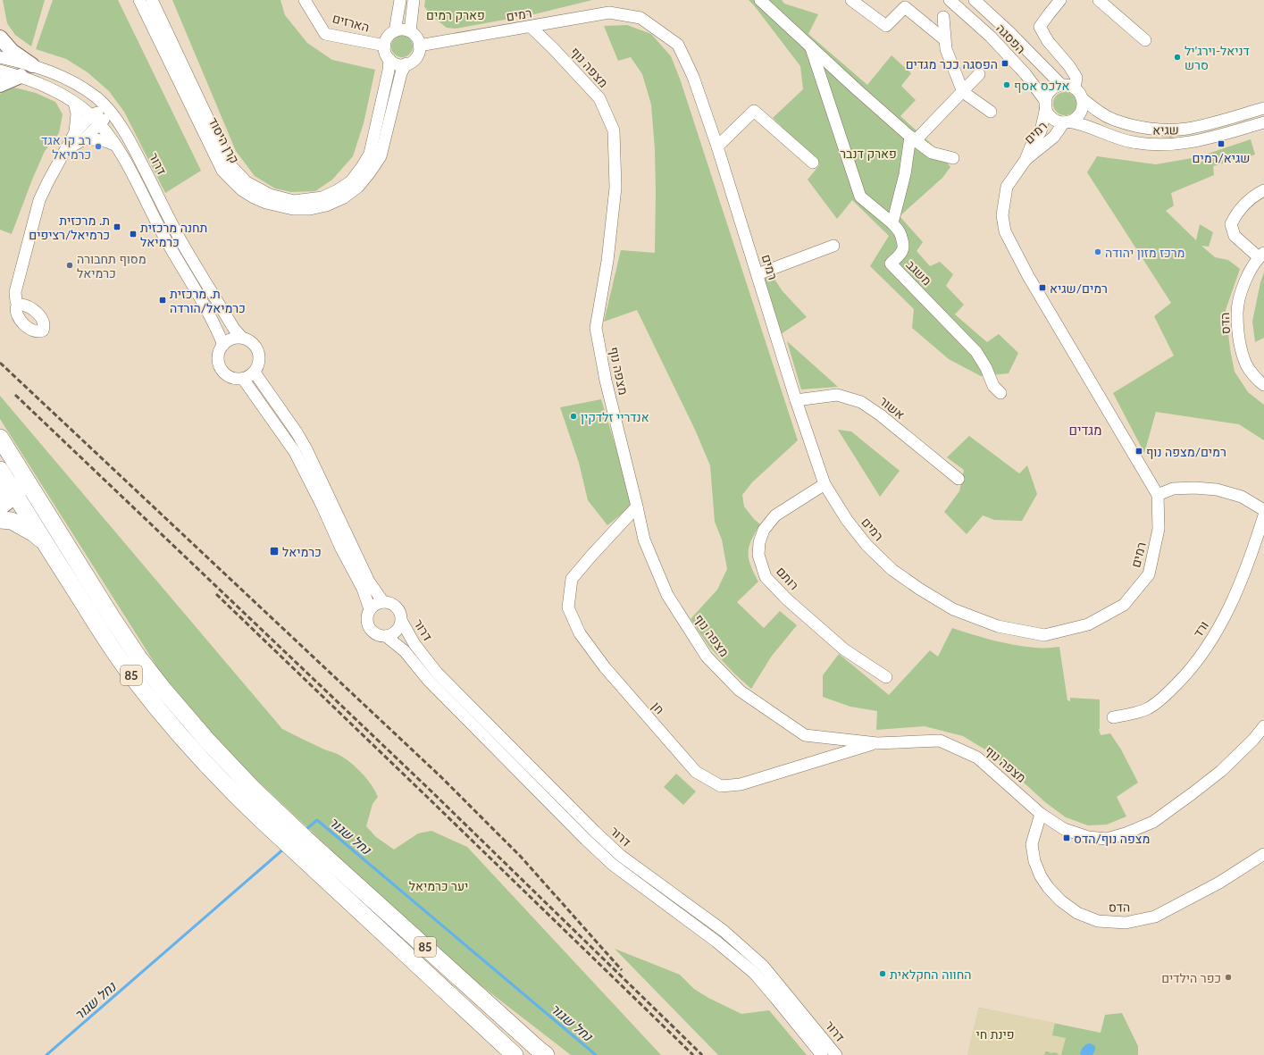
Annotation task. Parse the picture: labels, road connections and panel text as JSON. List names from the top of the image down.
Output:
{
  "streets": {
    "highway": ["85"],
    "street": [
      "רמים",
      "הארזים",
      "הפסגה",
      "מצפה נוף",
      "שגיא",
      "קרן היסוד",
      "דרור",
      "משגב",
      "הדס",
      "אשור",
      "רותם",
      "ורד",
      "חן"
    ]
  },
  "crossings": [
    ["רמים", "הארזים"],
    ["רמים", "הפסגה"],
    ["רמים", "מצפה נוף"],
    ["רמים", "שגיא"],
    ["רמים", "קרן היסוד"],
    ["רמים", "אשור"],
    ["רמים", "רותם"],
    ["הארזים", "קרן היסוד"],
    ["הפסגה", "שגיא"],
    ["מצפה נוף", "הדס"],
    ["מצפה נוף", "חן"]
  ],
  "districts": ["מגדים"],
  "water": ["נחל שגור"],
  "parks": [
    "פארק רמים",
    "פארק דנבר",
    "יער כרמיאל",
    "פינת חי"
  ],
  "places": {
    "other": [
      "דניאל-וירג'יל סרש",
      "אלכס אסף",
      "רב קו אגד כרמיאל",
      "מרכז מזון יהודה",
      "מסוף תחבורה כרמיאל",
      "אנדריי זלדקין",
      "החווה החקלאית",
      "כפר הילדים"
    ],
    "transit": [
      "הפסגה ככר מגדים",
      "שגיא/רמים",
      "ת. מרכזית כרמיאל/רציפים",
      "תחנה מרכזית כרמיאל",
      "רמים/שגיא",
      "ת. מרכזית כרמיאל/הורדה",
      "רמים/מצפה נוף",
      "כרמיאל",
      "מצפה נוף/הדס"
    ]
  }
}
